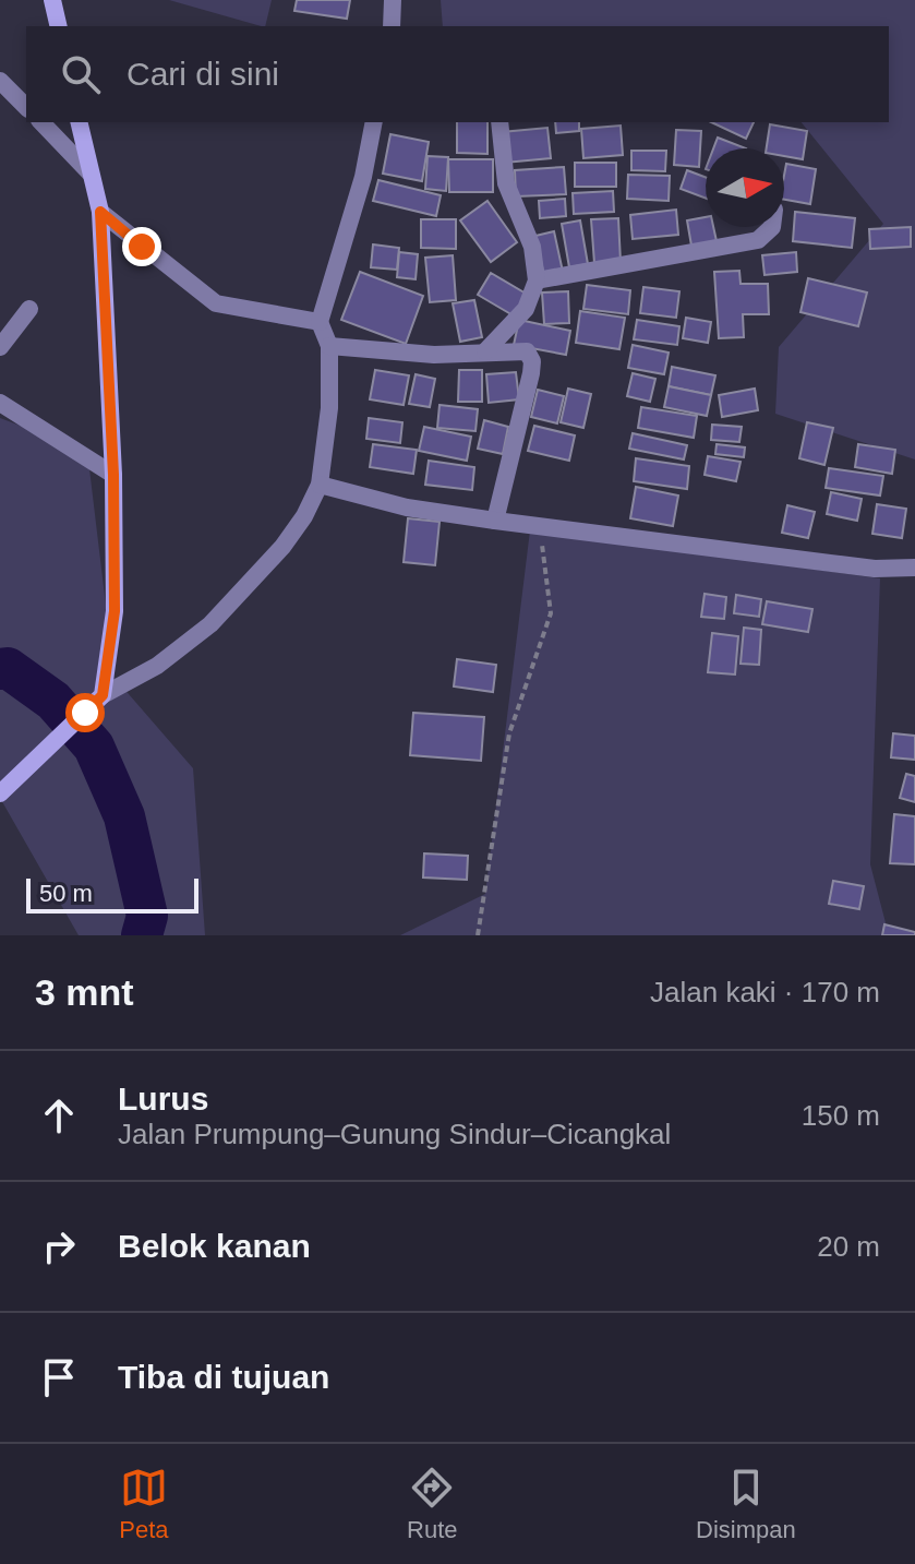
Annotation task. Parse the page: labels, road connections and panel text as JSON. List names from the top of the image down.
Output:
{
  "scale_bar": "50 m",
  "north": "right",
  "page": {
    "search": "Cari di sini",
    "scale": "50 m",
    "heading": ["3 mnt", "Jalan kaki · 170 m"],
    "list": [
      ["Lurus", "Jalan Prumpung–Gunung Sindur–Cicangkal", "150 m"],
      ["Belok kanan", "20 m"],
      "Tiba di tujuan"
    ],
    "nav": ["Peta", "Rute", "Disimpan"]
  }
}
